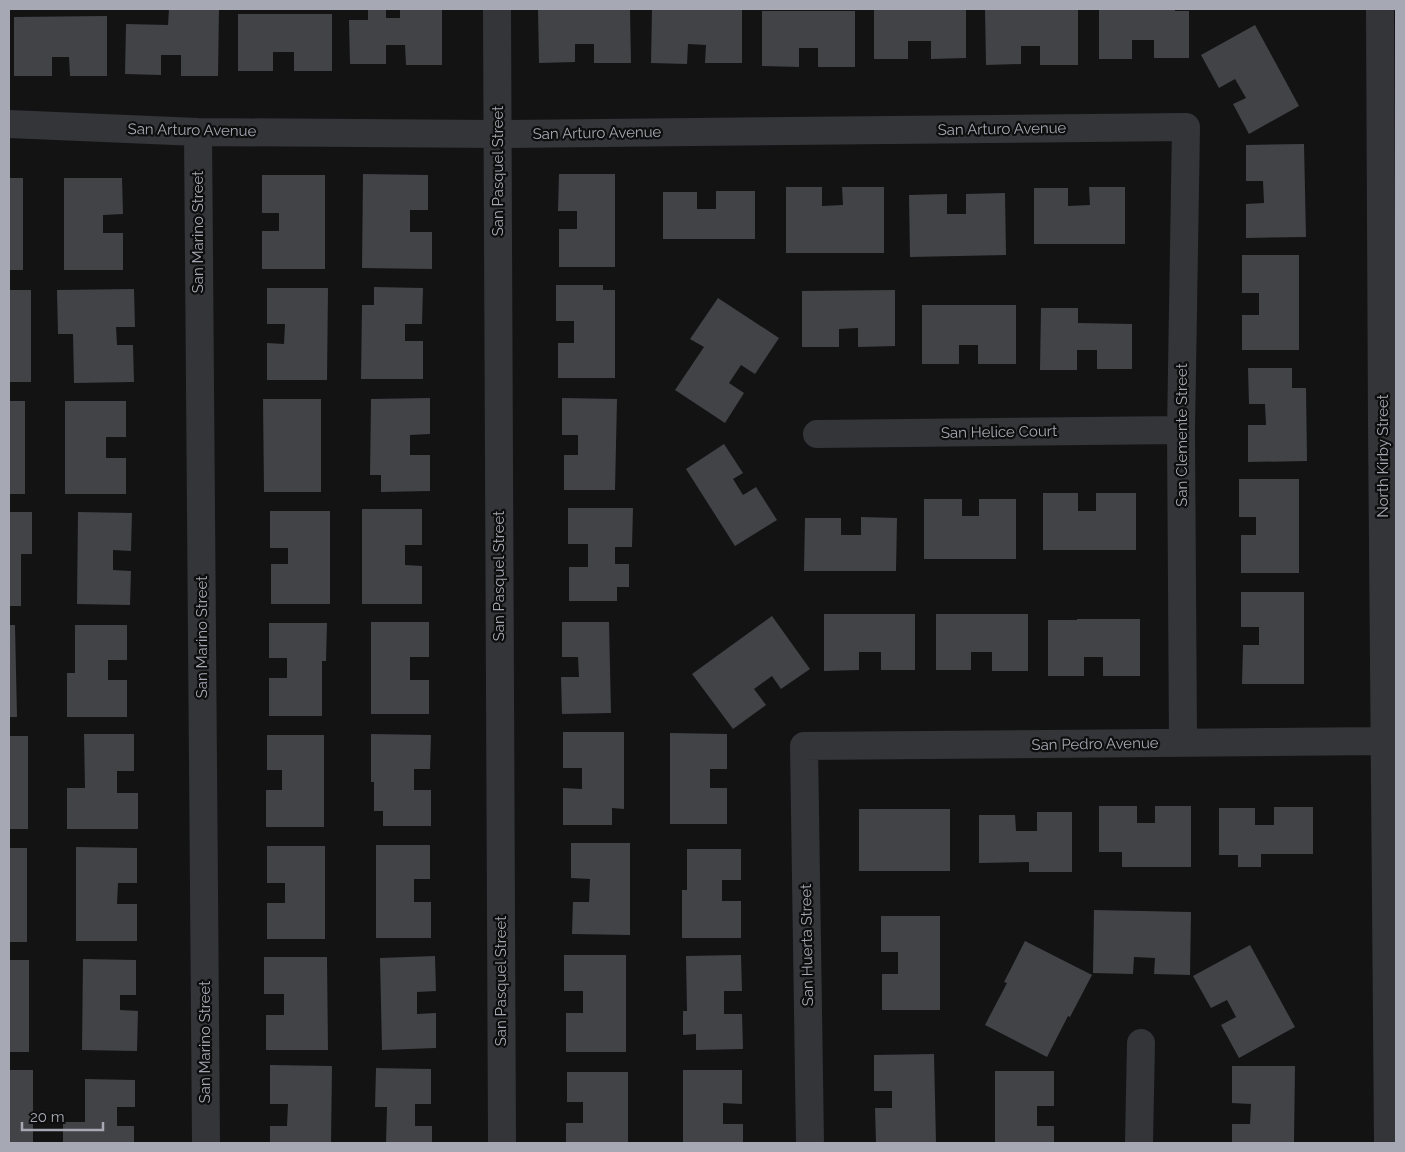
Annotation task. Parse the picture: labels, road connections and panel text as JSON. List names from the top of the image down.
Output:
{
  "streets": {
    "street": [
      "San Arturo Avenue",
      "San Pasquel Street",
      "San Marino Street",
      "San Helice Court",
      "San Clemente Street",
      "North Kirby Street",
      "San Pedro Avenue",
      "San Huerta Street"
    ]
  },
  "crossings": [
    ["San Arturo Avenue", "San Pasquel Street"],
    ["San Arturo Avenue", "San Marino Street"],
    ["San Arturo Avenue", "San Clemente Street"],
    ["San Helice Court", "San Clemente Street"],
    ["San Clemente Street", "San Pedro Avenue"],
    ["North Kirby Street", "San Pedro Avenue"],
    ["San Pedro Avenue", "San Huerta Street"]
  ],
  "scale_bar": "20 m"
}
